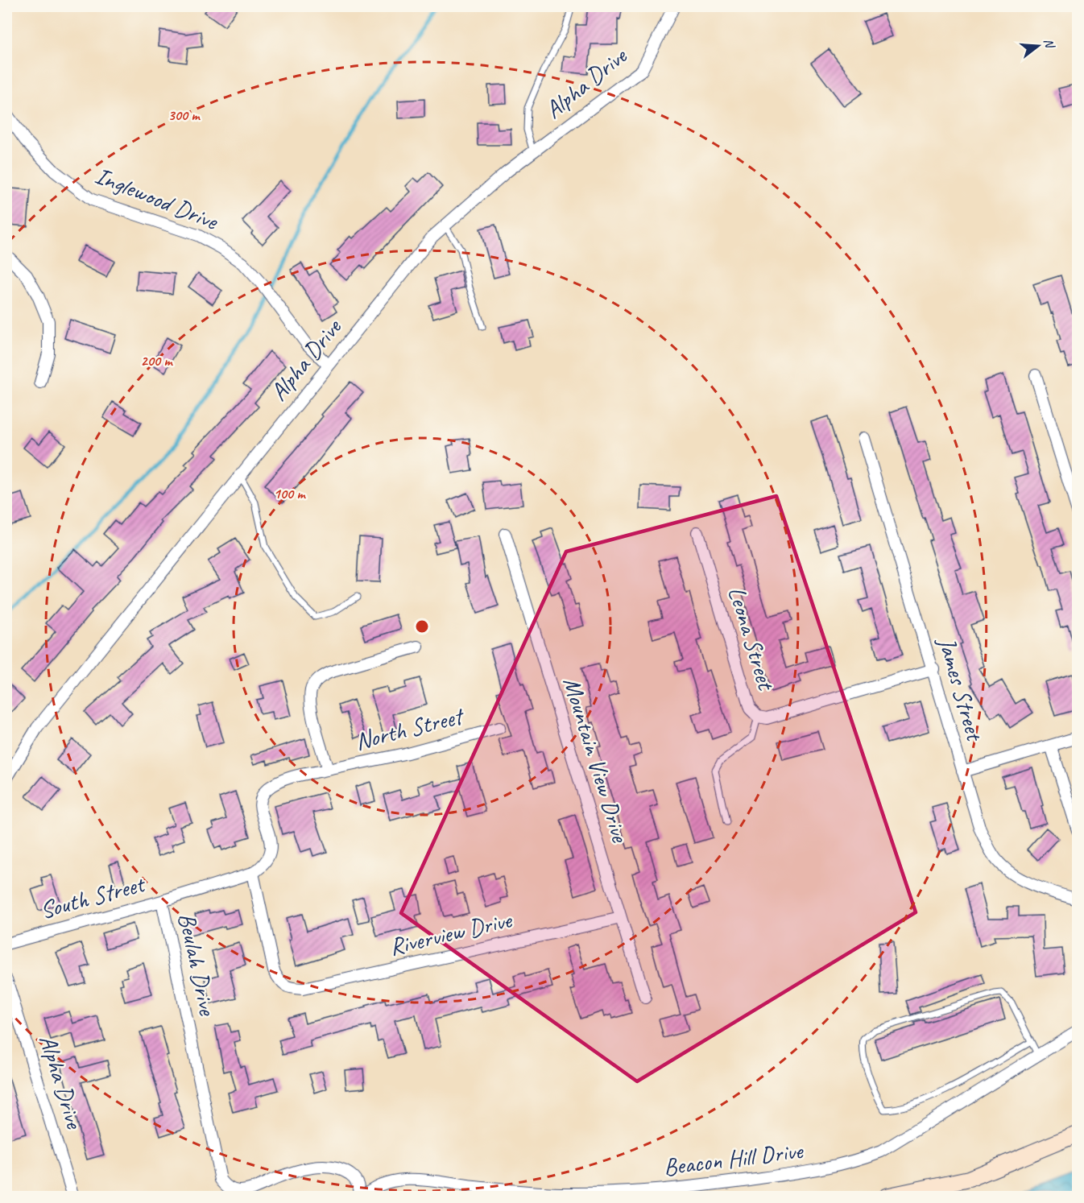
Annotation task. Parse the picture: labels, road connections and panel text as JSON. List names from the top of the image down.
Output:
{
  "streets": {
    "street": [
      "Alpha Drive",
      "Inglewood Drive",
      "Leona Street",
      "James Street",
      "North Street",
      "Mountain View Drive",
      "South Street",
      "Riverview Drive",
      "Beulah Drive",
      "Beacon Hill Drive"
    ]
  },
  "crossings": [
    ["Alpha Drive", "Inglewood Drive"],
    ["Leona Street", "James Street"],
    ["North Street", "Beulah Drive"],
    ["Mountain View Drive", "Riverview Drive"],
    ["South Street", "Beulah Drive"],
    ["Riverview Drive", "Beulah Drive"]
  ],
  "north": "right",
  "rings": ["300 m", "200 m", "100 m"]
}
